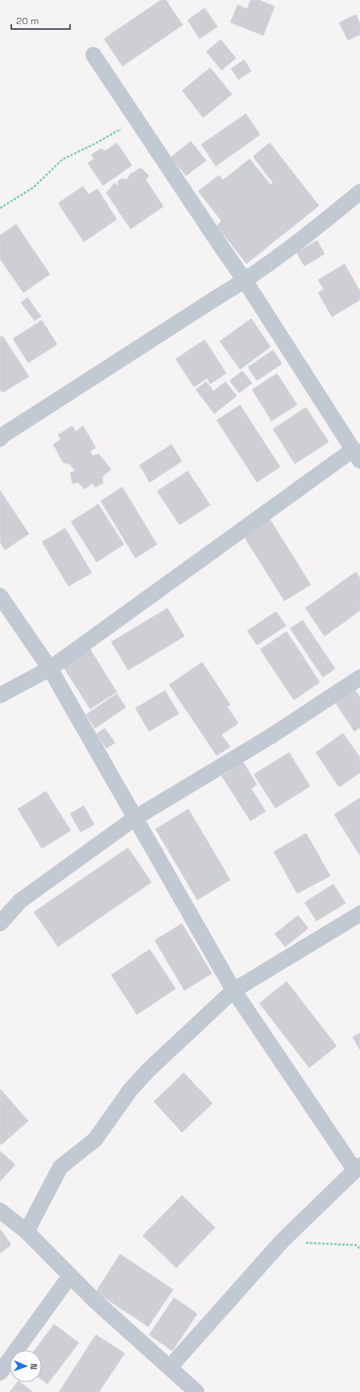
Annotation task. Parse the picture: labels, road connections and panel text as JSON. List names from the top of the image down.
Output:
{
  "scale_bar": "20 m",
  "north": "right"
}
